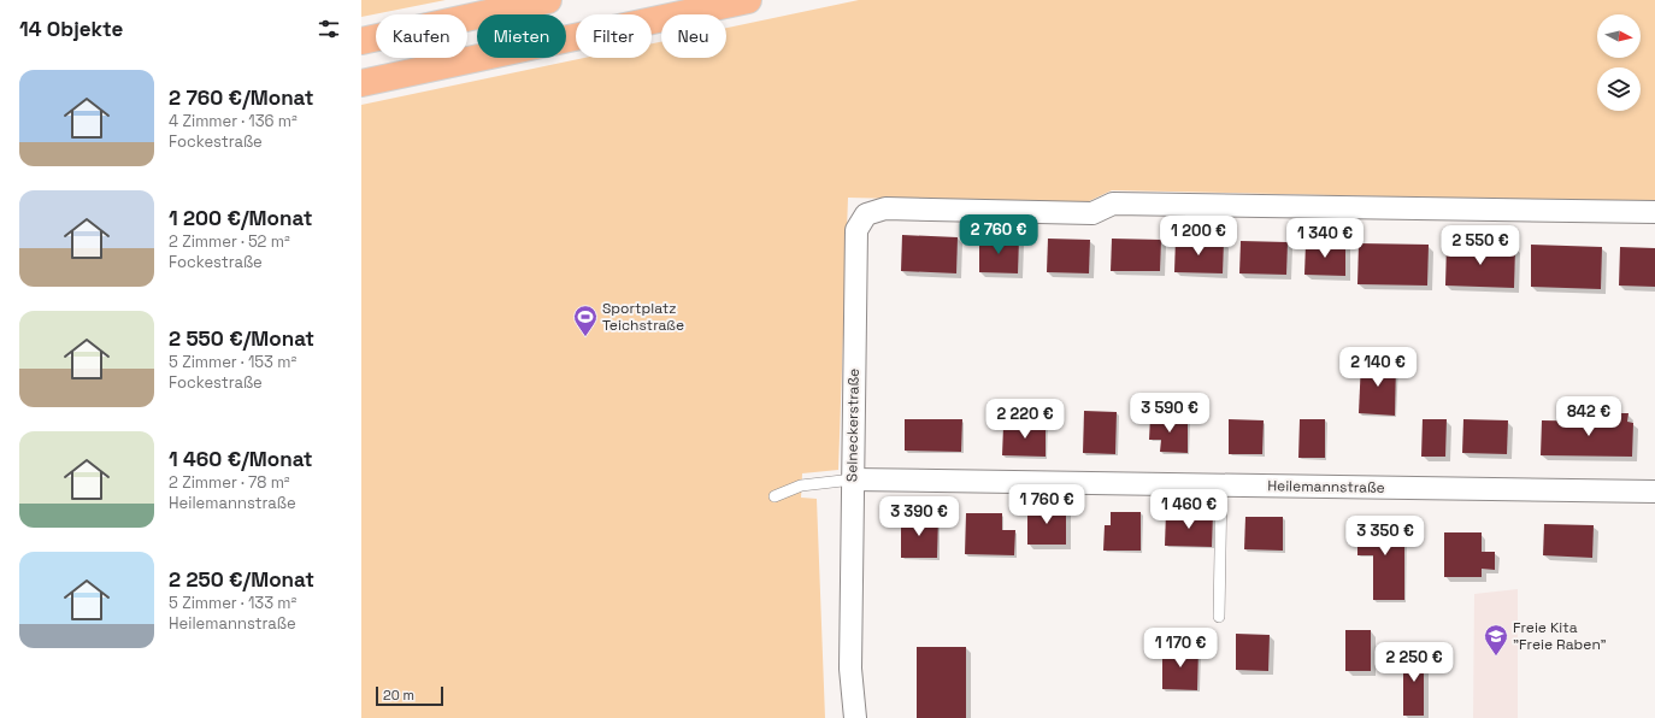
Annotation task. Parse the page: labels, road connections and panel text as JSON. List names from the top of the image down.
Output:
{
  "streets": {
    "street": ["Selneckerstraße", "Heilemannstraße"]
  },
  "crossings": [
    ["Selneckerstraße", "Heilemannstraße"]
  ],
  "places": {
    "sports": ["Sportplatz Teichstraße"],
    "school or university": ["Freie Kita \"Freie Raben\""]
  },
  "scale_bar": "20 m",
  "north": "right",
  "page": {
    "heading": "14 Objekte",
    "chip": [
      "Kaufen",
      "Mieten",
      "Filter",
      "Neu"
    ],
    "list": [
      {
        "name": "2 760 €/Monat",
        "note": "4 Zimmer · 136 m² · Fockestraße"
      },
      {
        "name": "1 200 €/Monat",
        "note": "2 Zimmer · 52 m² · Fockestraße"
      },
      {
        "name": "2 550 €/Monat",
        "note": "5 Zimmer · 153 m² · Fockestraße"
      },
      {
        "name": "1 460 €/Monat",
        "note": "2 Zimmer · 78 m² · Heilemannstraße"
      },
      {
        "name": "2 250 €/Monat",
        "note": "5 Zimmer · 133 m² · Heilemannstraße"
      }
    ],
    "price": [
      "2 760 €",
      "1 200 €",
      "1 340 €",
      "2 550 €",
      "2 140 €",
      "3 590 €",
      "842 €",
      "2 220 €",
      "1 760 €",
      "1 460 €",
      "3 390 €",
      "3 350 €",
      "1 170 €",
      "2 250 €"
    ],
    "scale": "20 m"
  }
}
